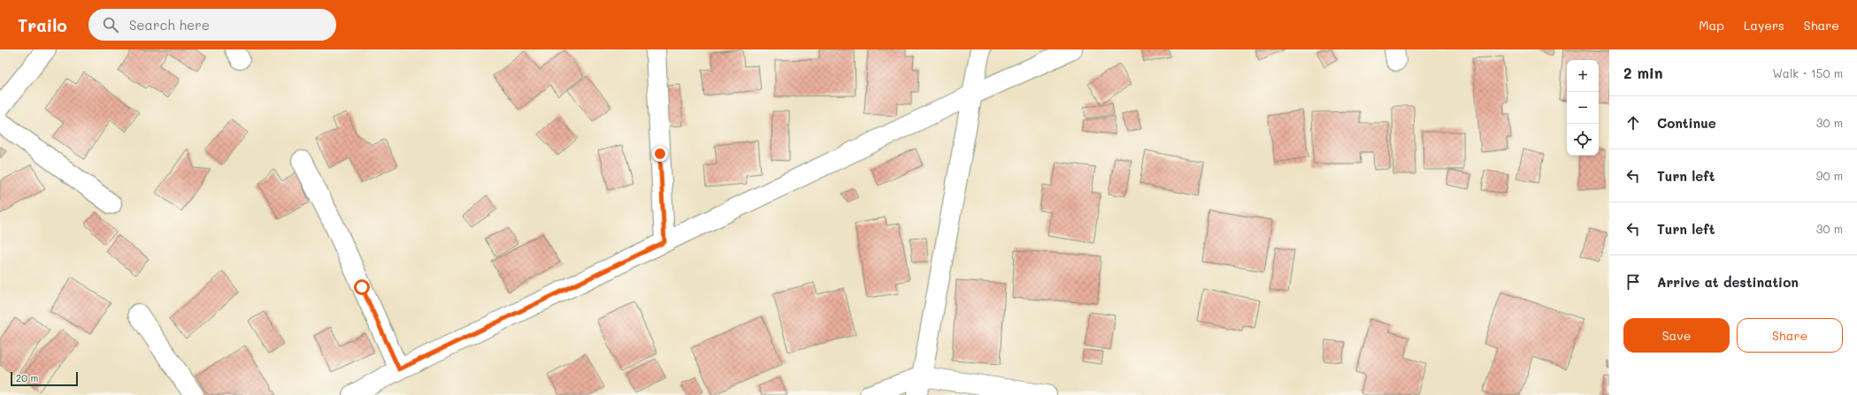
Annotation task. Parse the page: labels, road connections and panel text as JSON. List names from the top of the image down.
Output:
{
  "scale_bar": "20 m",
  "page": {
    "header": "Trailo",
    "search": "Search here",
    "nav": ["Map", "Layers", "Share"],
    "heading": ["2 min", "Walk · 150 m"],
    "map_buttons": ["+", "−"],
    "list": [
      ["Continue", "30 m"],
      ["Turn left", "90 m"],
      ["Turn left", "30 m"],
      "Arrive at destination"
    ],
    "buttons": ["Save", "Share"],
    "scale": "20 m"
  }
}
